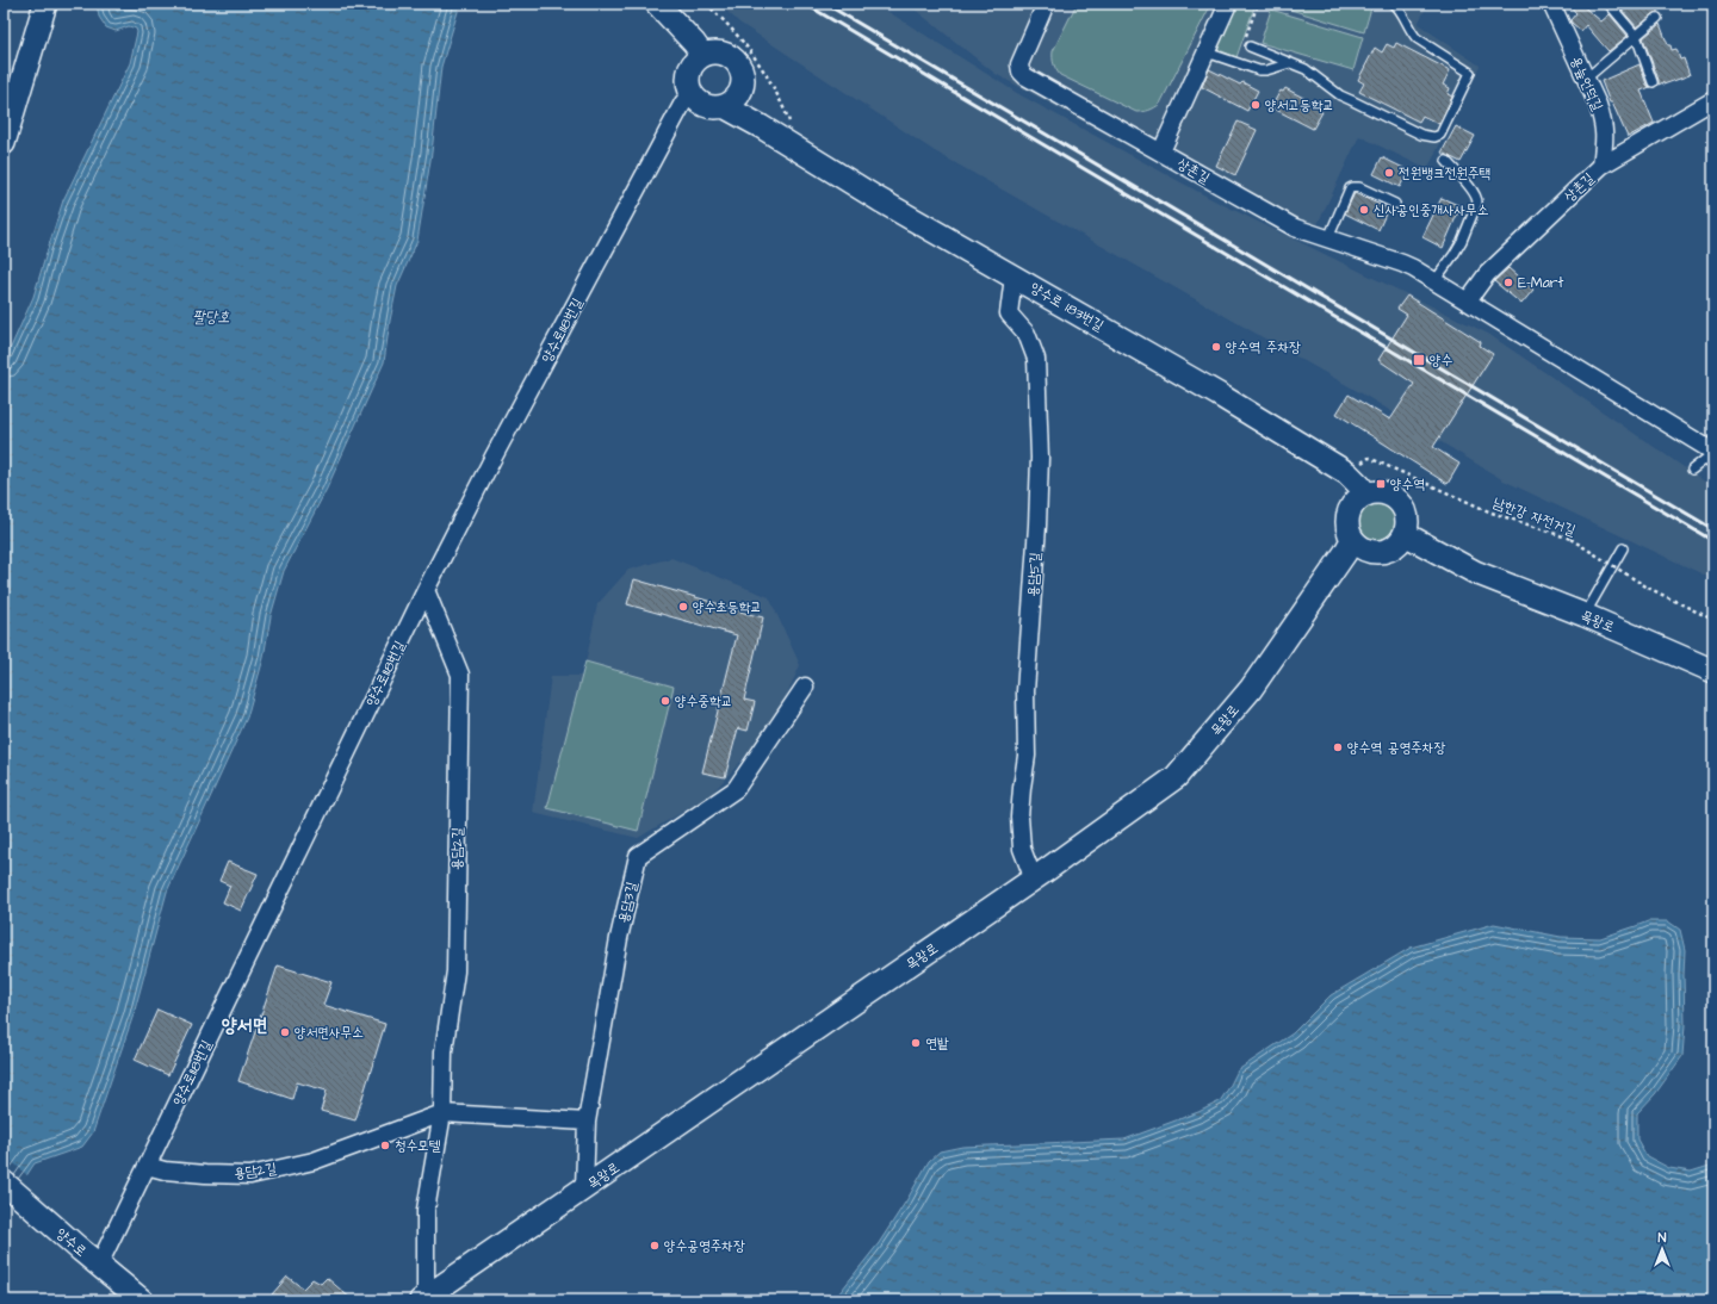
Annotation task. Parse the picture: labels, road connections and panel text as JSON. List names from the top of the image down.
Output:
{
  "streets": {
    "street": [
      "용늪언덕길",
      "상촌길",
      "양수로 183번길",
      "양수로118번길",
      "용담5길",
      "목왕로",
      "용담2길",
      "용담3길",
      "양수로"
    ],
    "path": ["남한강 자전거길"]
  },
  "crossings": [
    ["용늪언덕길", "상촌길"],
    ["양수로 183번길", "양수로118번길"],
    ["양수로 183번길", "용담5길"],
    ["양수로 183번길", "목왕로"],
    ["양수로118번길", "용담2길"],
    ["양수로118번길", "양수로"],
    ["용담5길", "목왕로"],
    ["목왕로", "용담2길"],
    ["목왕로", "용담3길"],
    ["용담2길", "용담3길"]
  ],
  "districts": ["양서면"],
  "water": ["팔당호"],
  "places": {
    "other": [
      "양서고등학교",
      "전원뱅크전원주택",
      "신사공인중개사사무소",
      "E-Mart",
      "양수역 주차장",
      "양수초등학교",
      "양수중학교",
      "양수역 공영주차장",
      "양서면사무소",
      "연밭",
      "청수모텔",
      "양수공영주차장"
    ],
    "transit": ["양수", "양수역"]
  },
  "north": "top"
}
